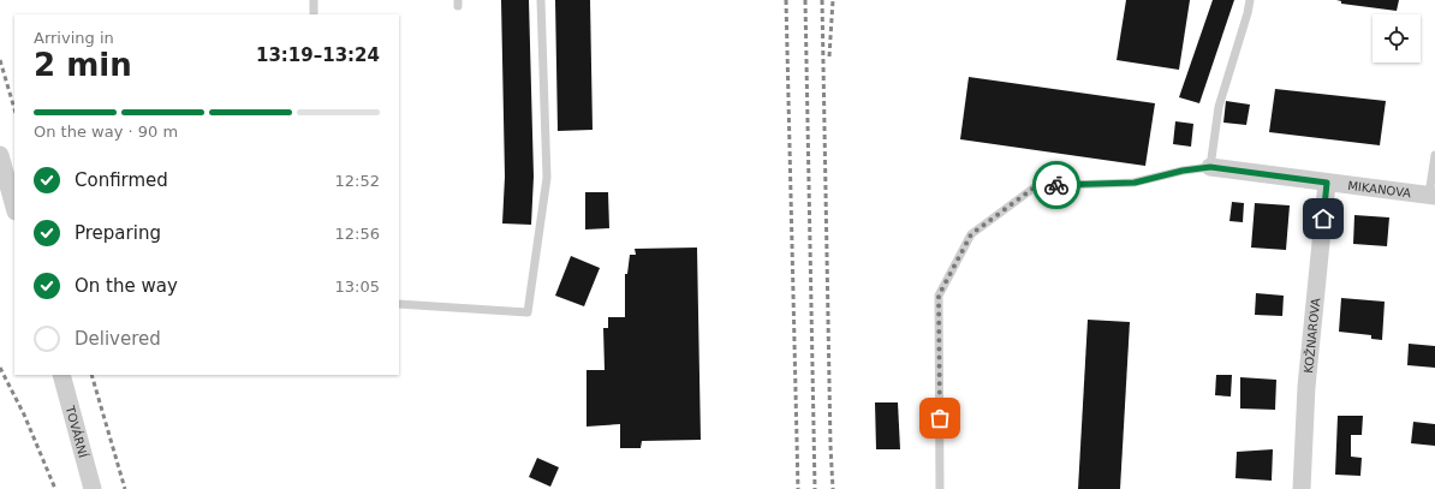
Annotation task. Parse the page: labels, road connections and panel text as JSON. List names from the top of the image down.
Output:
{
  "streets": {
    "street": ["MIKANOVA", "KOŽNAROVA", "TOVÁRNÍ"]
  },
  "crossings": [
    ["MIKANOVA", "KOŽNAROVA"]
  ],
  "page": {
    "heading": ["2 min", "Arriving in", "13:19–13:24"],
    "bar": "On the way · 90 m",
    "list": [
      ["Confirmed", "12:52"],
      ["Preparing", "12:56"],
      ["On the way", "13:05"],
      "Delivered"
    ]
  }
}
